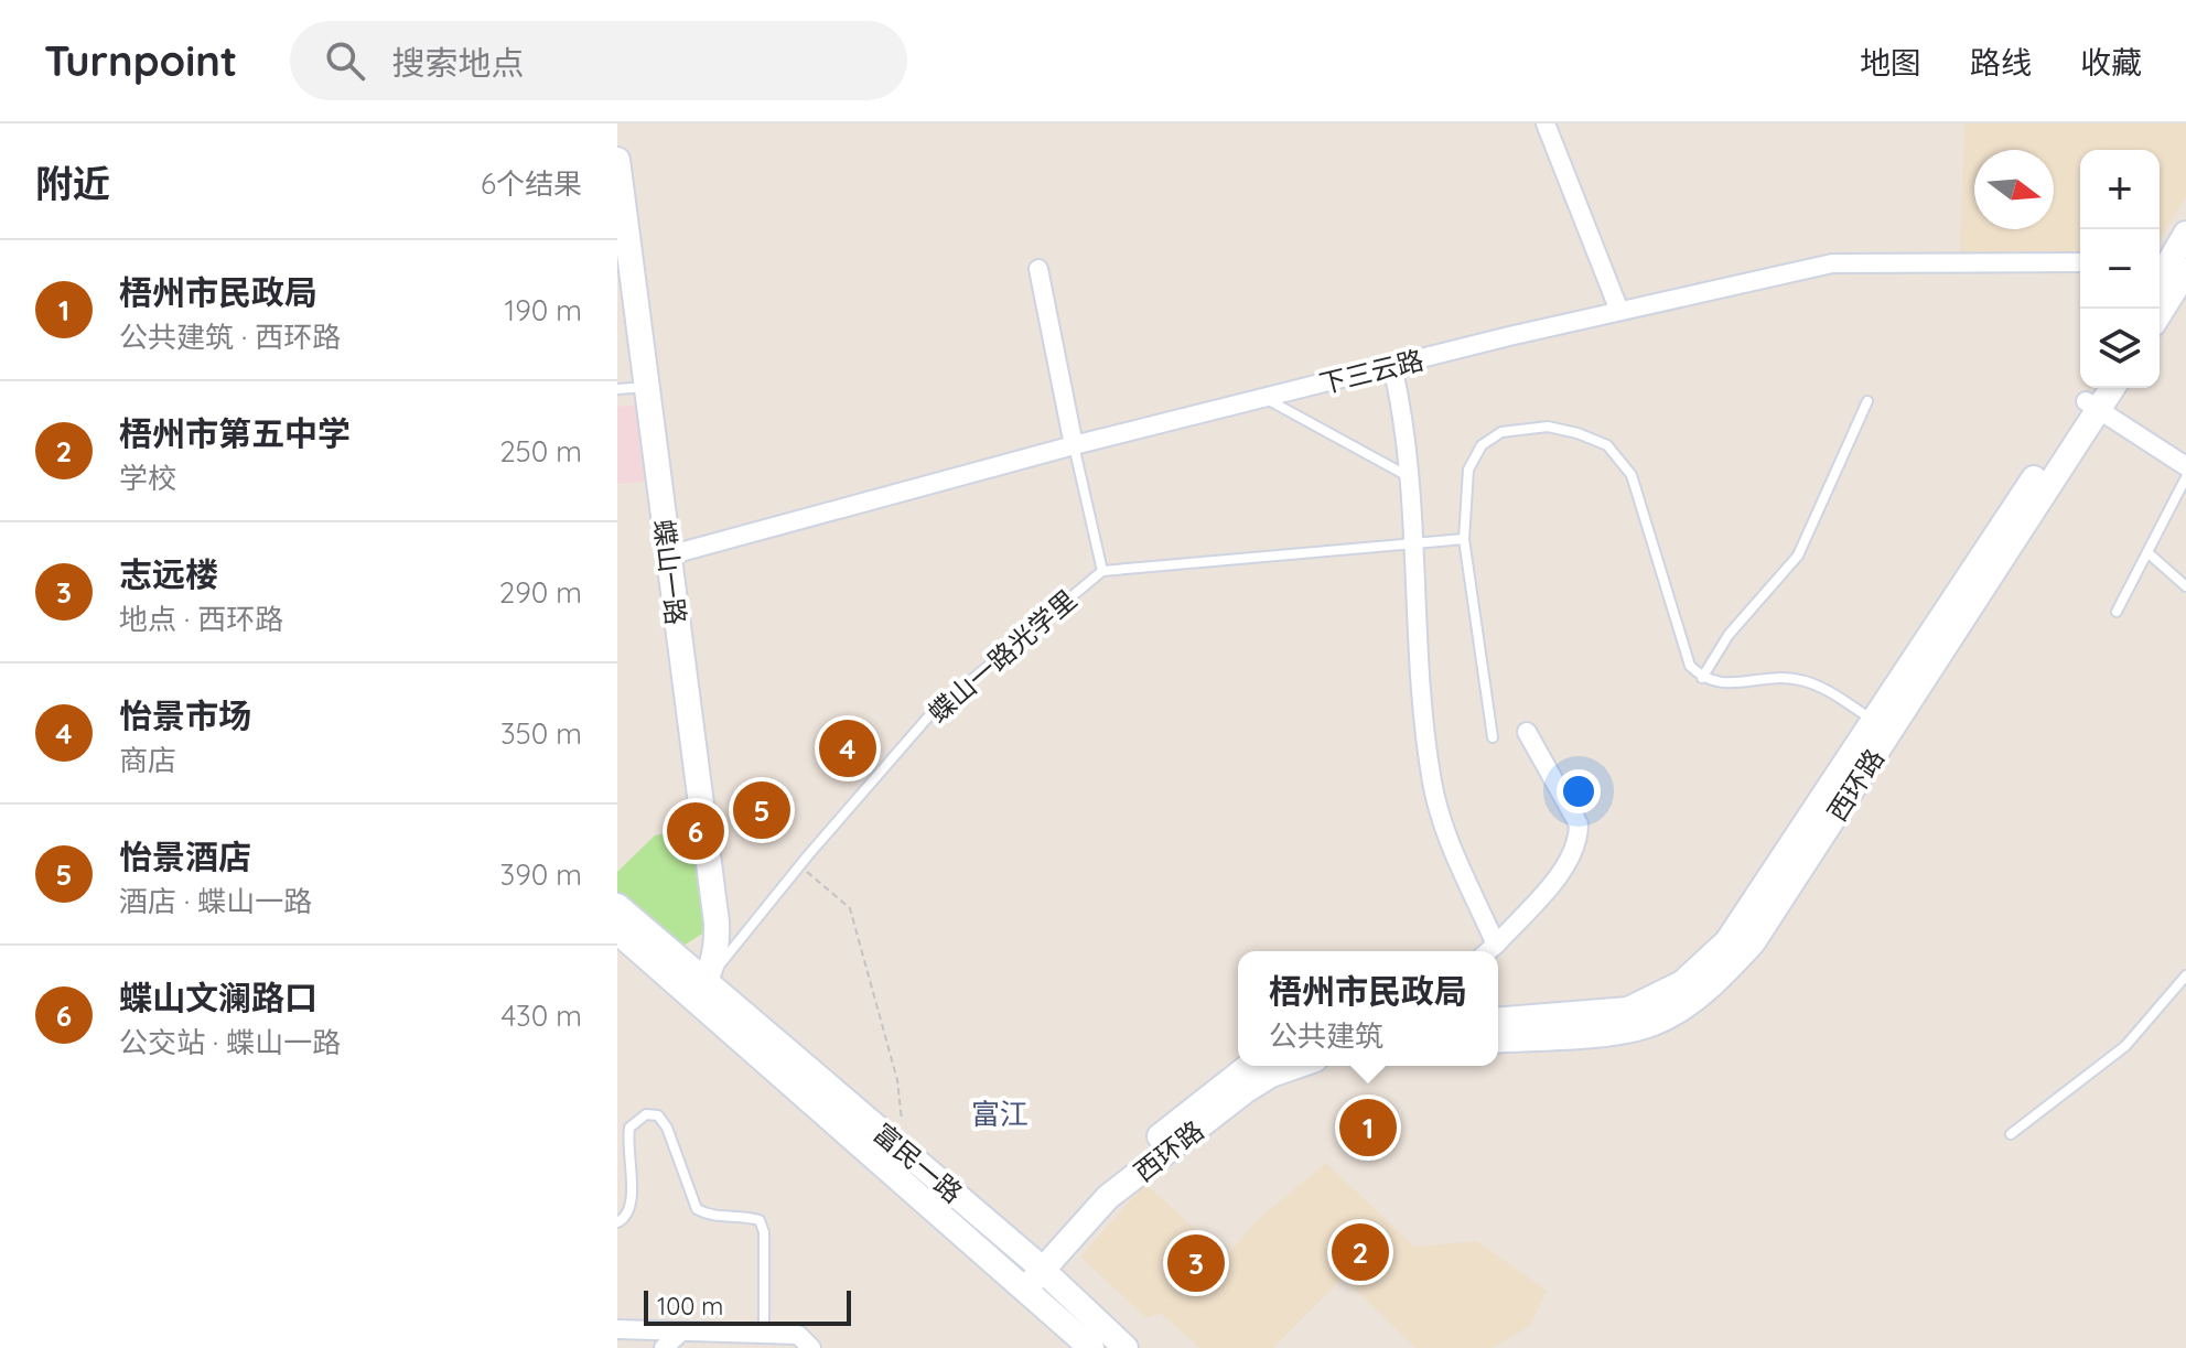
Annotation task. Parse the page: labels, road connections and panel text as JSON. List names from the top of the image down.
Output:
{
  "streets": {
    "main road": ["蝶山一路", "西环路", "富民一路"],
    "street": ["下三云路"],
    "lane": ["蝶山一路光学里"]
  },
  "crossings": [
    ["下三云路", "蝶山一路"],
    ["蝶山一路", "蝶山一路光学里"],
    ["蝶山一路", "富民一路"],
    ["蝶山一路光学里", "富民一路"],
    ["西环路", "富民一路"]
  ],
  "districts": ["富江"],
  "scale_bar": "100 m",
  "north": "right",
  "page": {
    "header": "Turnpoint",
    "search": "搜索地点",
    "nav": ["地图", "路线", "收藏"],
    "heading": ["附近", "6个结果"],
    "map_buttons": ["+", "−"],
    "list": [
      {
        "mark": "1",
        "name": "梧州市民政局",
        "note": "公共建筑 · 西环路",
        "value": "190 m"
      },
      {
        "mark": "2",
        "name": "梧州市第五中学",
        "note": "学校",
        "value": "250 m"
      },
      {
        "mark": "3",
        "name": "志远楼",
        "note": "地点 · 西环路",
        "value": "290 m"
      },
      {
        "mark": "4",
        "name": "怡景市场",
        "note": "商店",
        "value": "350 m"
      },
      {
        "mark": "5",
        "name": "怡景酒店",
        "note": "酒店 · 蝶山一路",
        "value": "390 m"
      },
      {
        "mark": "6",
        "name": "蝶山文澜路口",
        "note": "公交站 · 蝶山一路",
        "value": "430 m"
      }
    ],
    "pins": [
      "4",
      "5",
      "6",
      "1",
      "2",
      "3"
    ],
    "popup": ["梧州市民政局", "公共建筑"],
    "scale": "100 m"
  }
}
